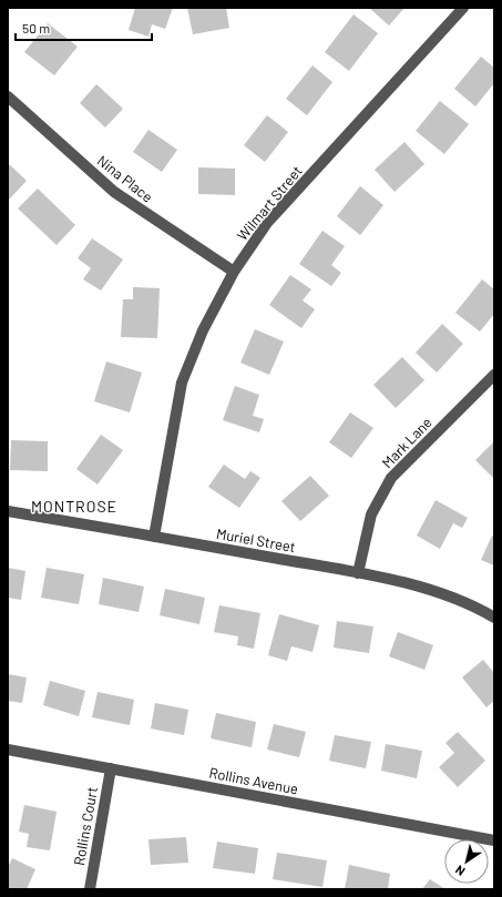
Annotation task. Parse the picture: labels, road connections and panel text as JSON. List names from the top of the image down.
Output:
{
  "streets": {
    "street": [
      "Nina Place",
      "Wilmart Street",
      "Mark Lane",
      "Muriel Street",
      "Rollins Avenue",
      "Rollins Court"
    ]
  },
  "crossings": [
    ["Nina Place", "Wilmart Street"],
    ["Wilmart Street", "Muriel Street"],
    ["Mark Lane", "Muriel Street"],
    ["Rollins Avenue", "Rollins Court"]
  ],
  "districts": ["MONTROSE"],
  "scale_bar": "50 m",
  "north": "bottom left"
}
